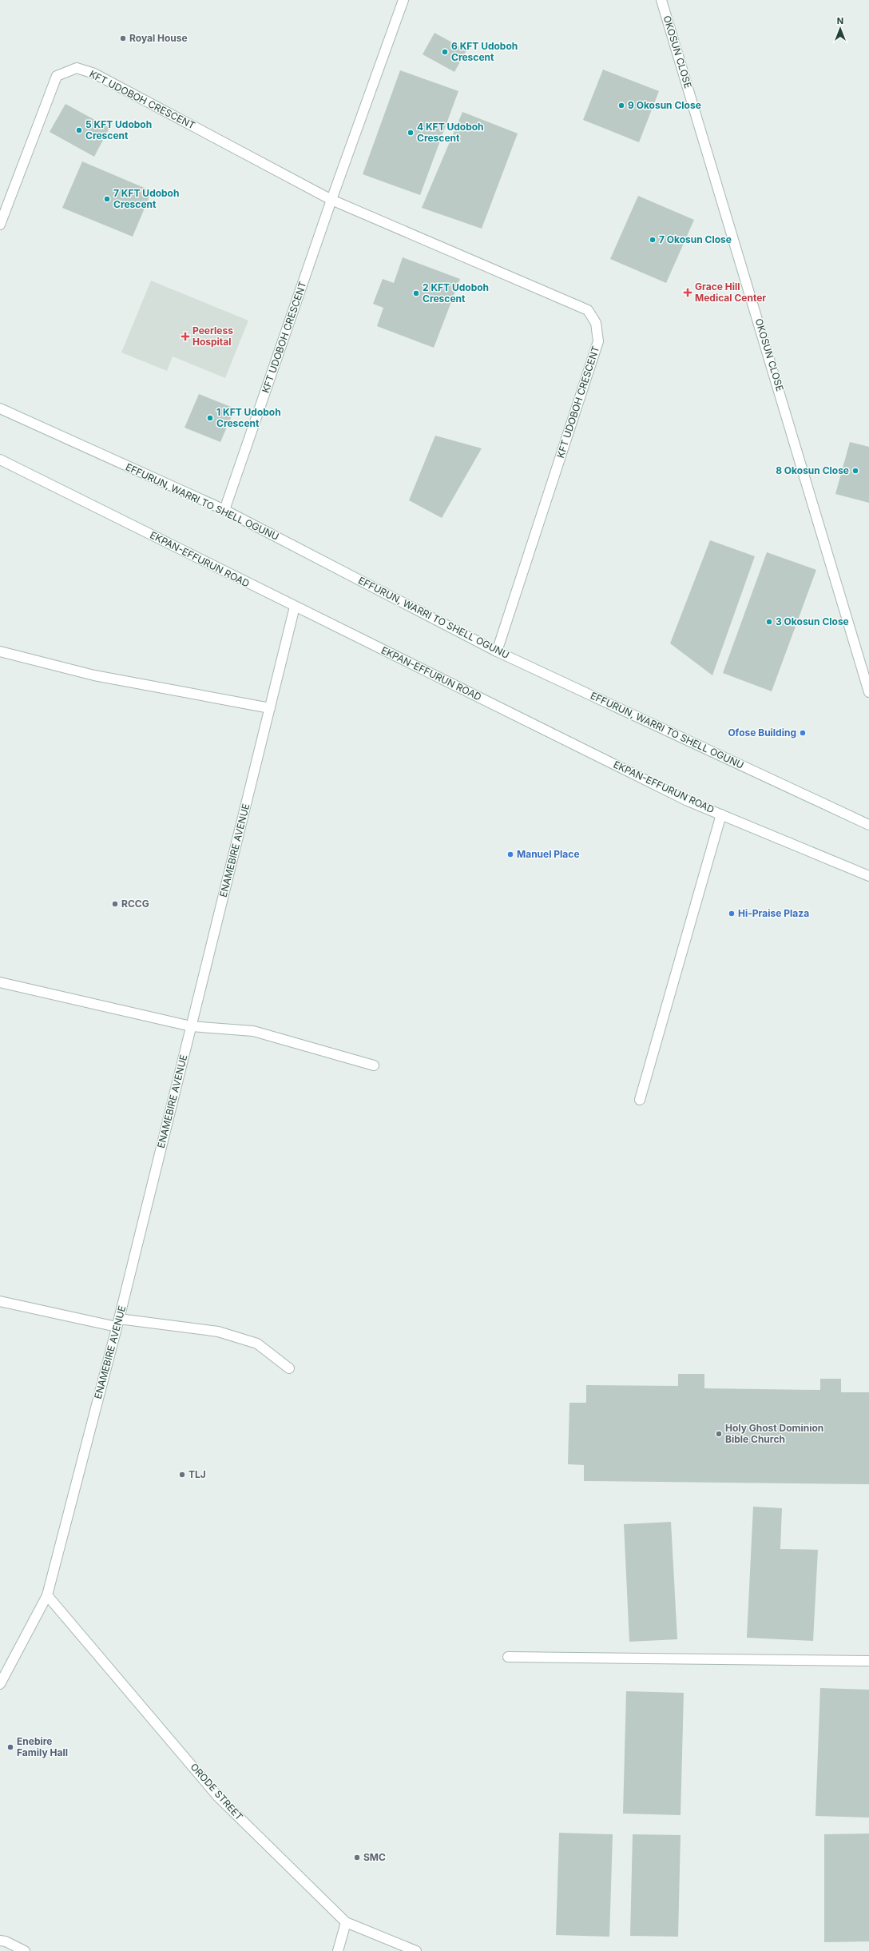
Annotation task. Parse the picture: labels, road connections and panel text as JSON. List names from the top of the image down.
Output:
{
  "streets": {
    "street": [
      "OKOSUN CLOSE",
      "KFT UDOBOH CRESCENT",
      "EFFURUN, WARRI TO SHELL OGUNU",
      "EKPAN-EFFURUN ROAD",
      "ENAMEBIRE AVENUE",
      "ORODE STREET"
    ]
  },
  "crossings": [
    ["KFT UDOBOH CRESCENT", "EFFURUN, WARRI TO SHELL OGUNU"],
    ["EKPAN-EFFURUN ROAD", "ENAMEBIRE AVENUE"],
    ["ENAMEBIRE AVENUE", "ORODE STREET"]
  ],
  "places": {
    "other": [
      "Royal House",
      "6 KFT Udoboh Crescent",
      "9 Okosun Close",
      "5 KFT Udoboh Crescent",
      "4 KFT Udoboh Crescent",
      "7 KFT Udoboh Crescent",
      "7 Okosun Close",
      "2 KFT Udoboh Crescent",
      "1 KFT Udoboh Crescent",
      "8 Okosun Close",
      "3 Okosun Close",
      "Ofose Building",
      "Manuel Place",
      "RCCG",
      "Hi-Praise Plaza",
      "Holy Ghost Dominion Bible Church",
      "TLJ",
      "Enebire Family Hall",
      "SMC"
    ],
    "health": ["Grace Hill Medical Center", "Peerless Hospital"]
  },
  "north": "top"
}
